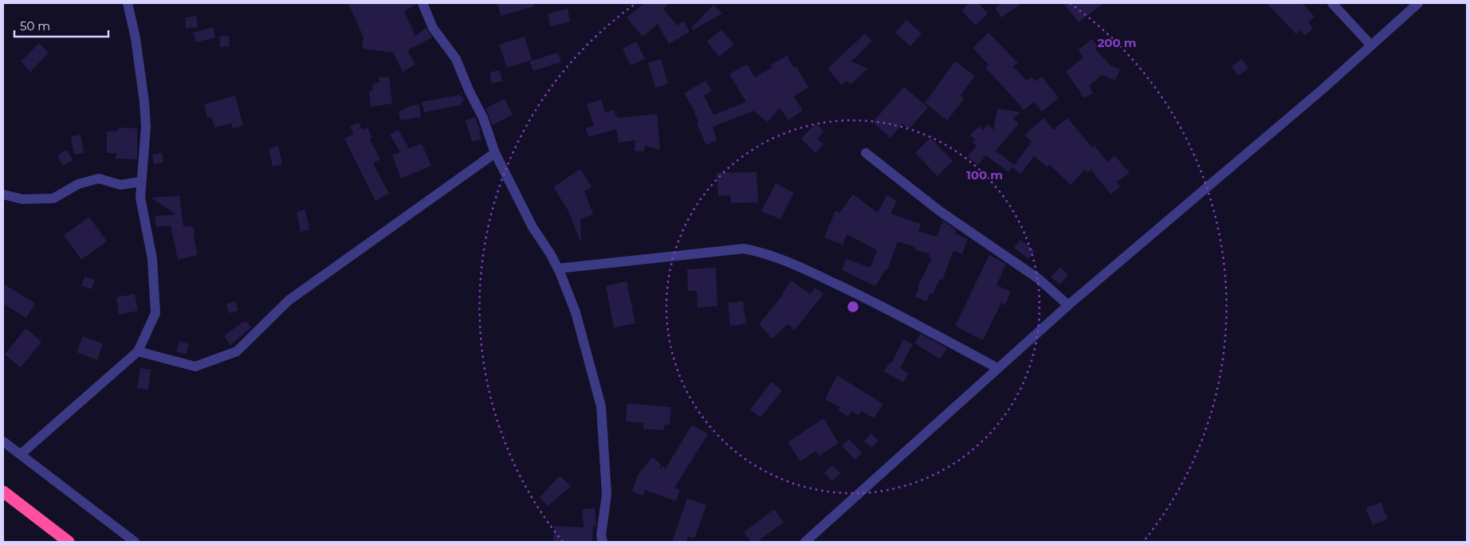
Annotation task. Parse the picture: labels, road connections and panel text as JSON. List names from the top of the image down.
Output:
{
  "scale_bar": "50 m",
  "rings": ["200 m", "100 m"]
}
